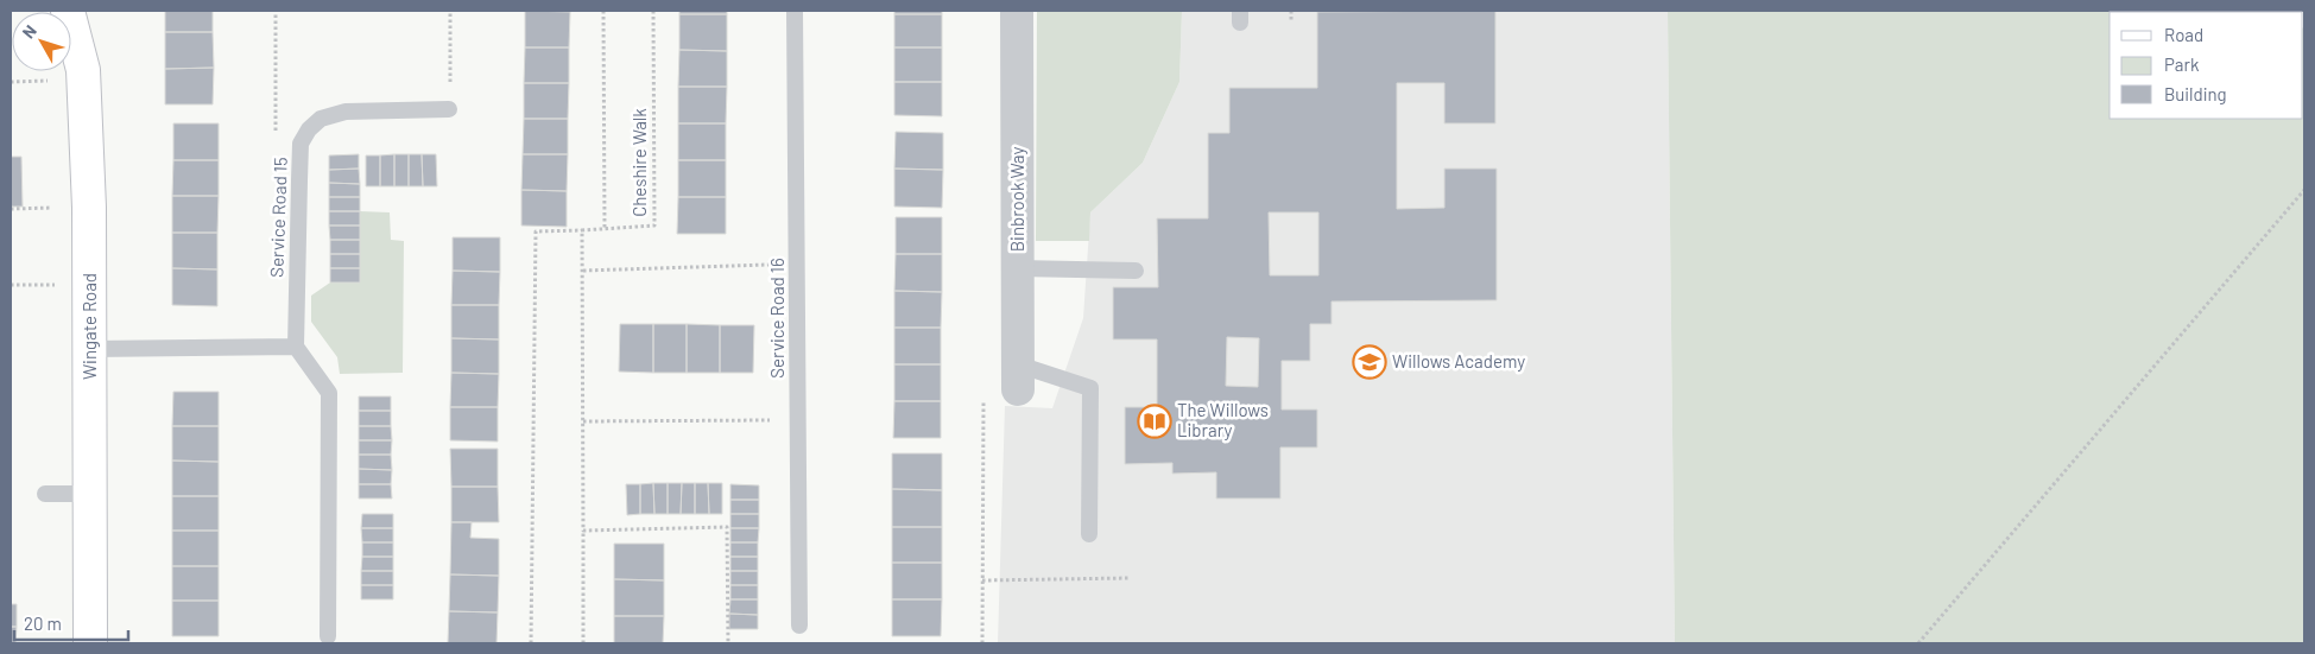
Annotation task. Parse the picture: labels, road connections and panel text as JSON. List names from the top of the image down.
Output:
{
  "streets": {
    "street": ["Binbrook Way", "Wingate Road"],
    "lane": ["Service Road 15", "Service Road 16"],
    "path": ["Cheshire Walk"]
  },
  "places": {
    "school or university": ["Willows Academy"],
    "library": ["The Willows Library"]
  },
  "legend": ["Road", "Park", "Building"],
  "scale_bar": "20 m",
  "north": "top left"
}
